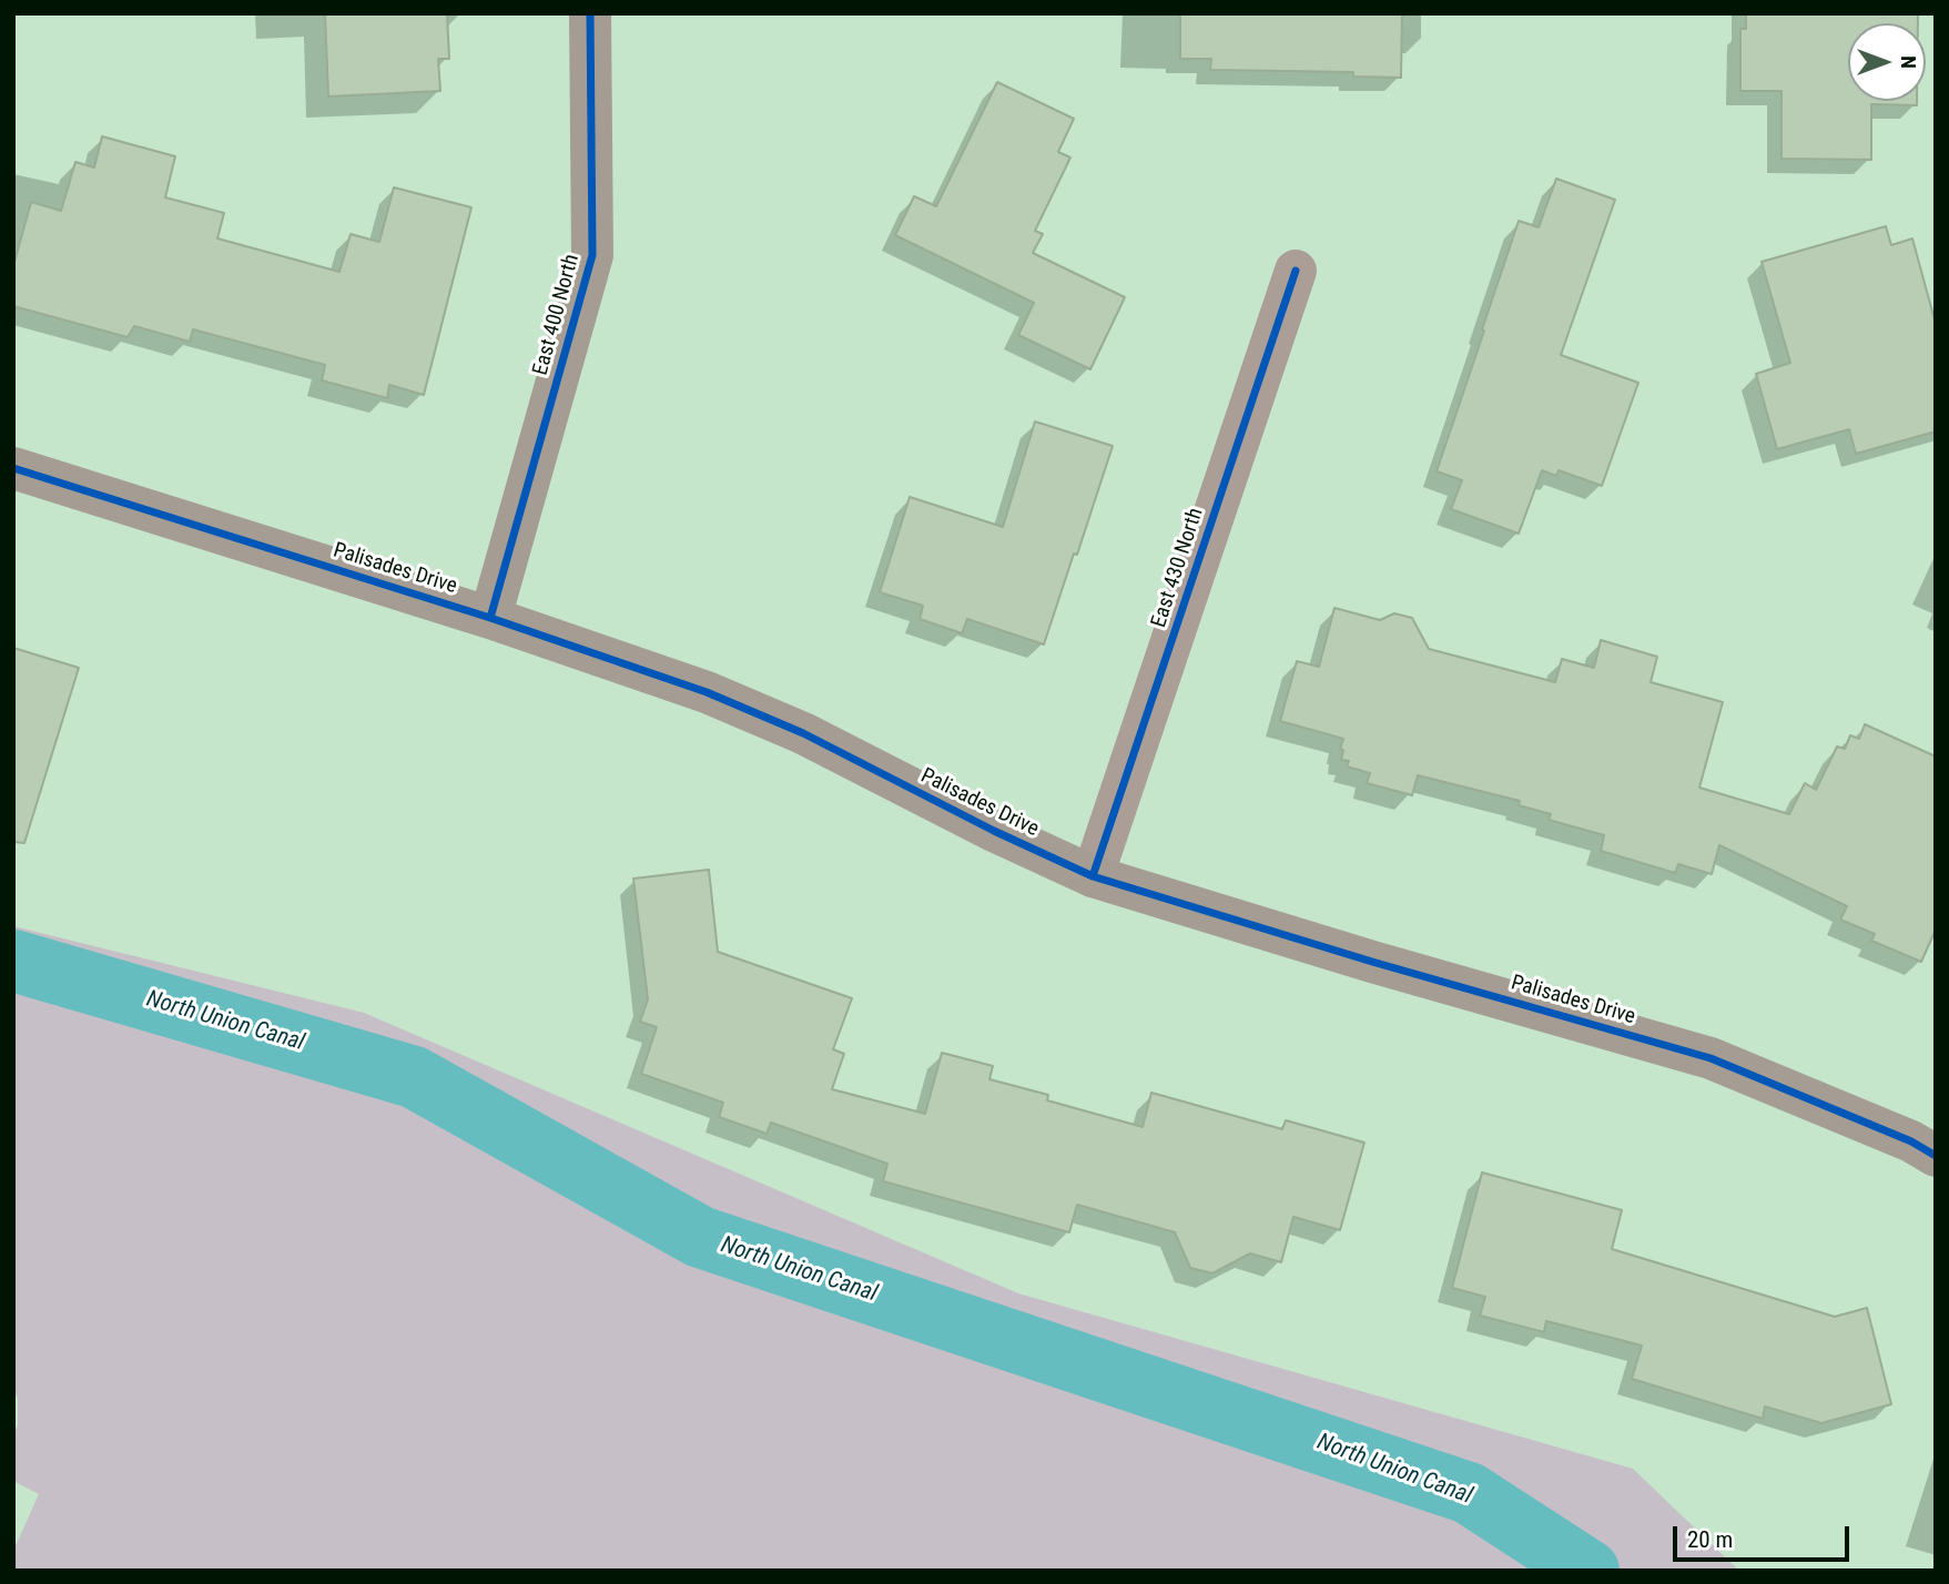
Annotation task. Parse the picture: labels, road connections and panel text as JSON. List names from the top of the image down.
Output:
{
  "streets": {
    "street": ["East 400 North", "East 430 North", "Palisades Drive"]
  },
  "crossings": [
    ["East 400 North", "Palisades Drive"],
    ["East 430 North", "Palisades Drive"]
  ],
  "water": ["North Union Canal"],
  "scale_bar": "20 m",
  "north": "right"
}
